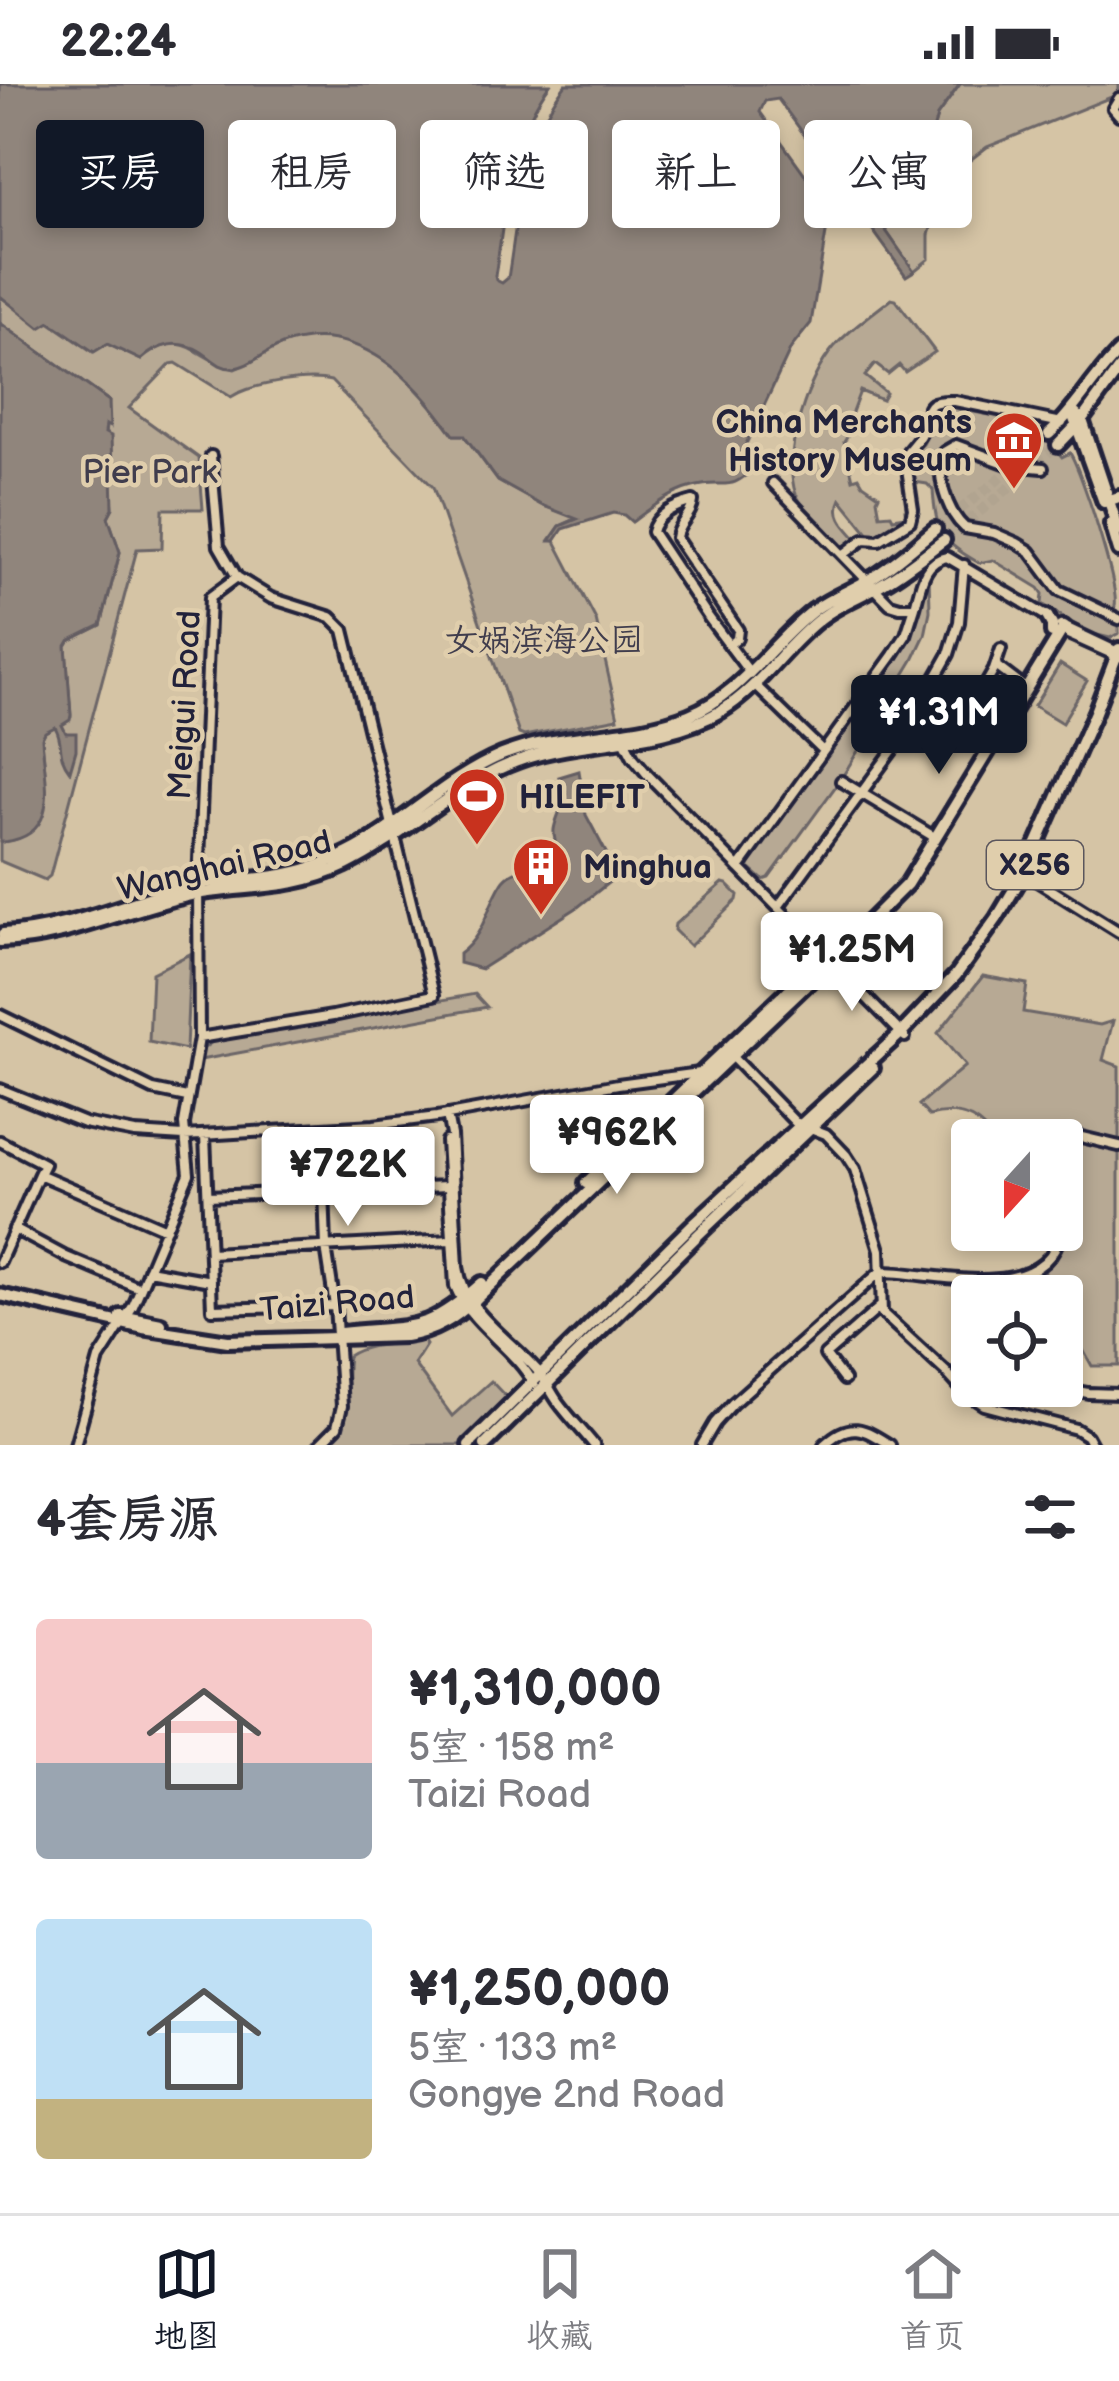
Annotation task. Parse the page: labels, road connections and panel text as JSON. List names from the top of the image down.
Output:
{
  "streets": {
    "main road": ["Wanghai Road", "X256", "Taizi Road"],
    "street": ["Meigui Road"]
  },
  "crossings": [
    ["Meigui Road", "Wanghai Road"]
  ],
  "parks": ["Pier Park", "女娲滨海公园"],
  "places": {
    "museum": ["China Merchants History Museum"],
    "sports": ["HILEFIT"],
    "building": ["Minghua"]
  },
  "north": "bottom",
  "page": {
    "status": "22:24",
    "chip": [
      "买房",
      "租房",
      "筛选",
      "新上",
      "公寓"
    ],
    "price": [
      "¥1.31M",
      "¥1.25M",
      "¥962K",
      "¥722K"
    ],
    "heading": "4套房源",
    "list": [
      {
        "name": "¥1,310,000",
        "note": "5室 · 158 m² · Taizi Road"
      },
      {
        "name": "¥1,250,000",
        "note": "5室 · 133 m² · Gongye 2nd Road"
      }
    ],
    "tabs": ["地图", "收藏", "首页"]
  }
}
